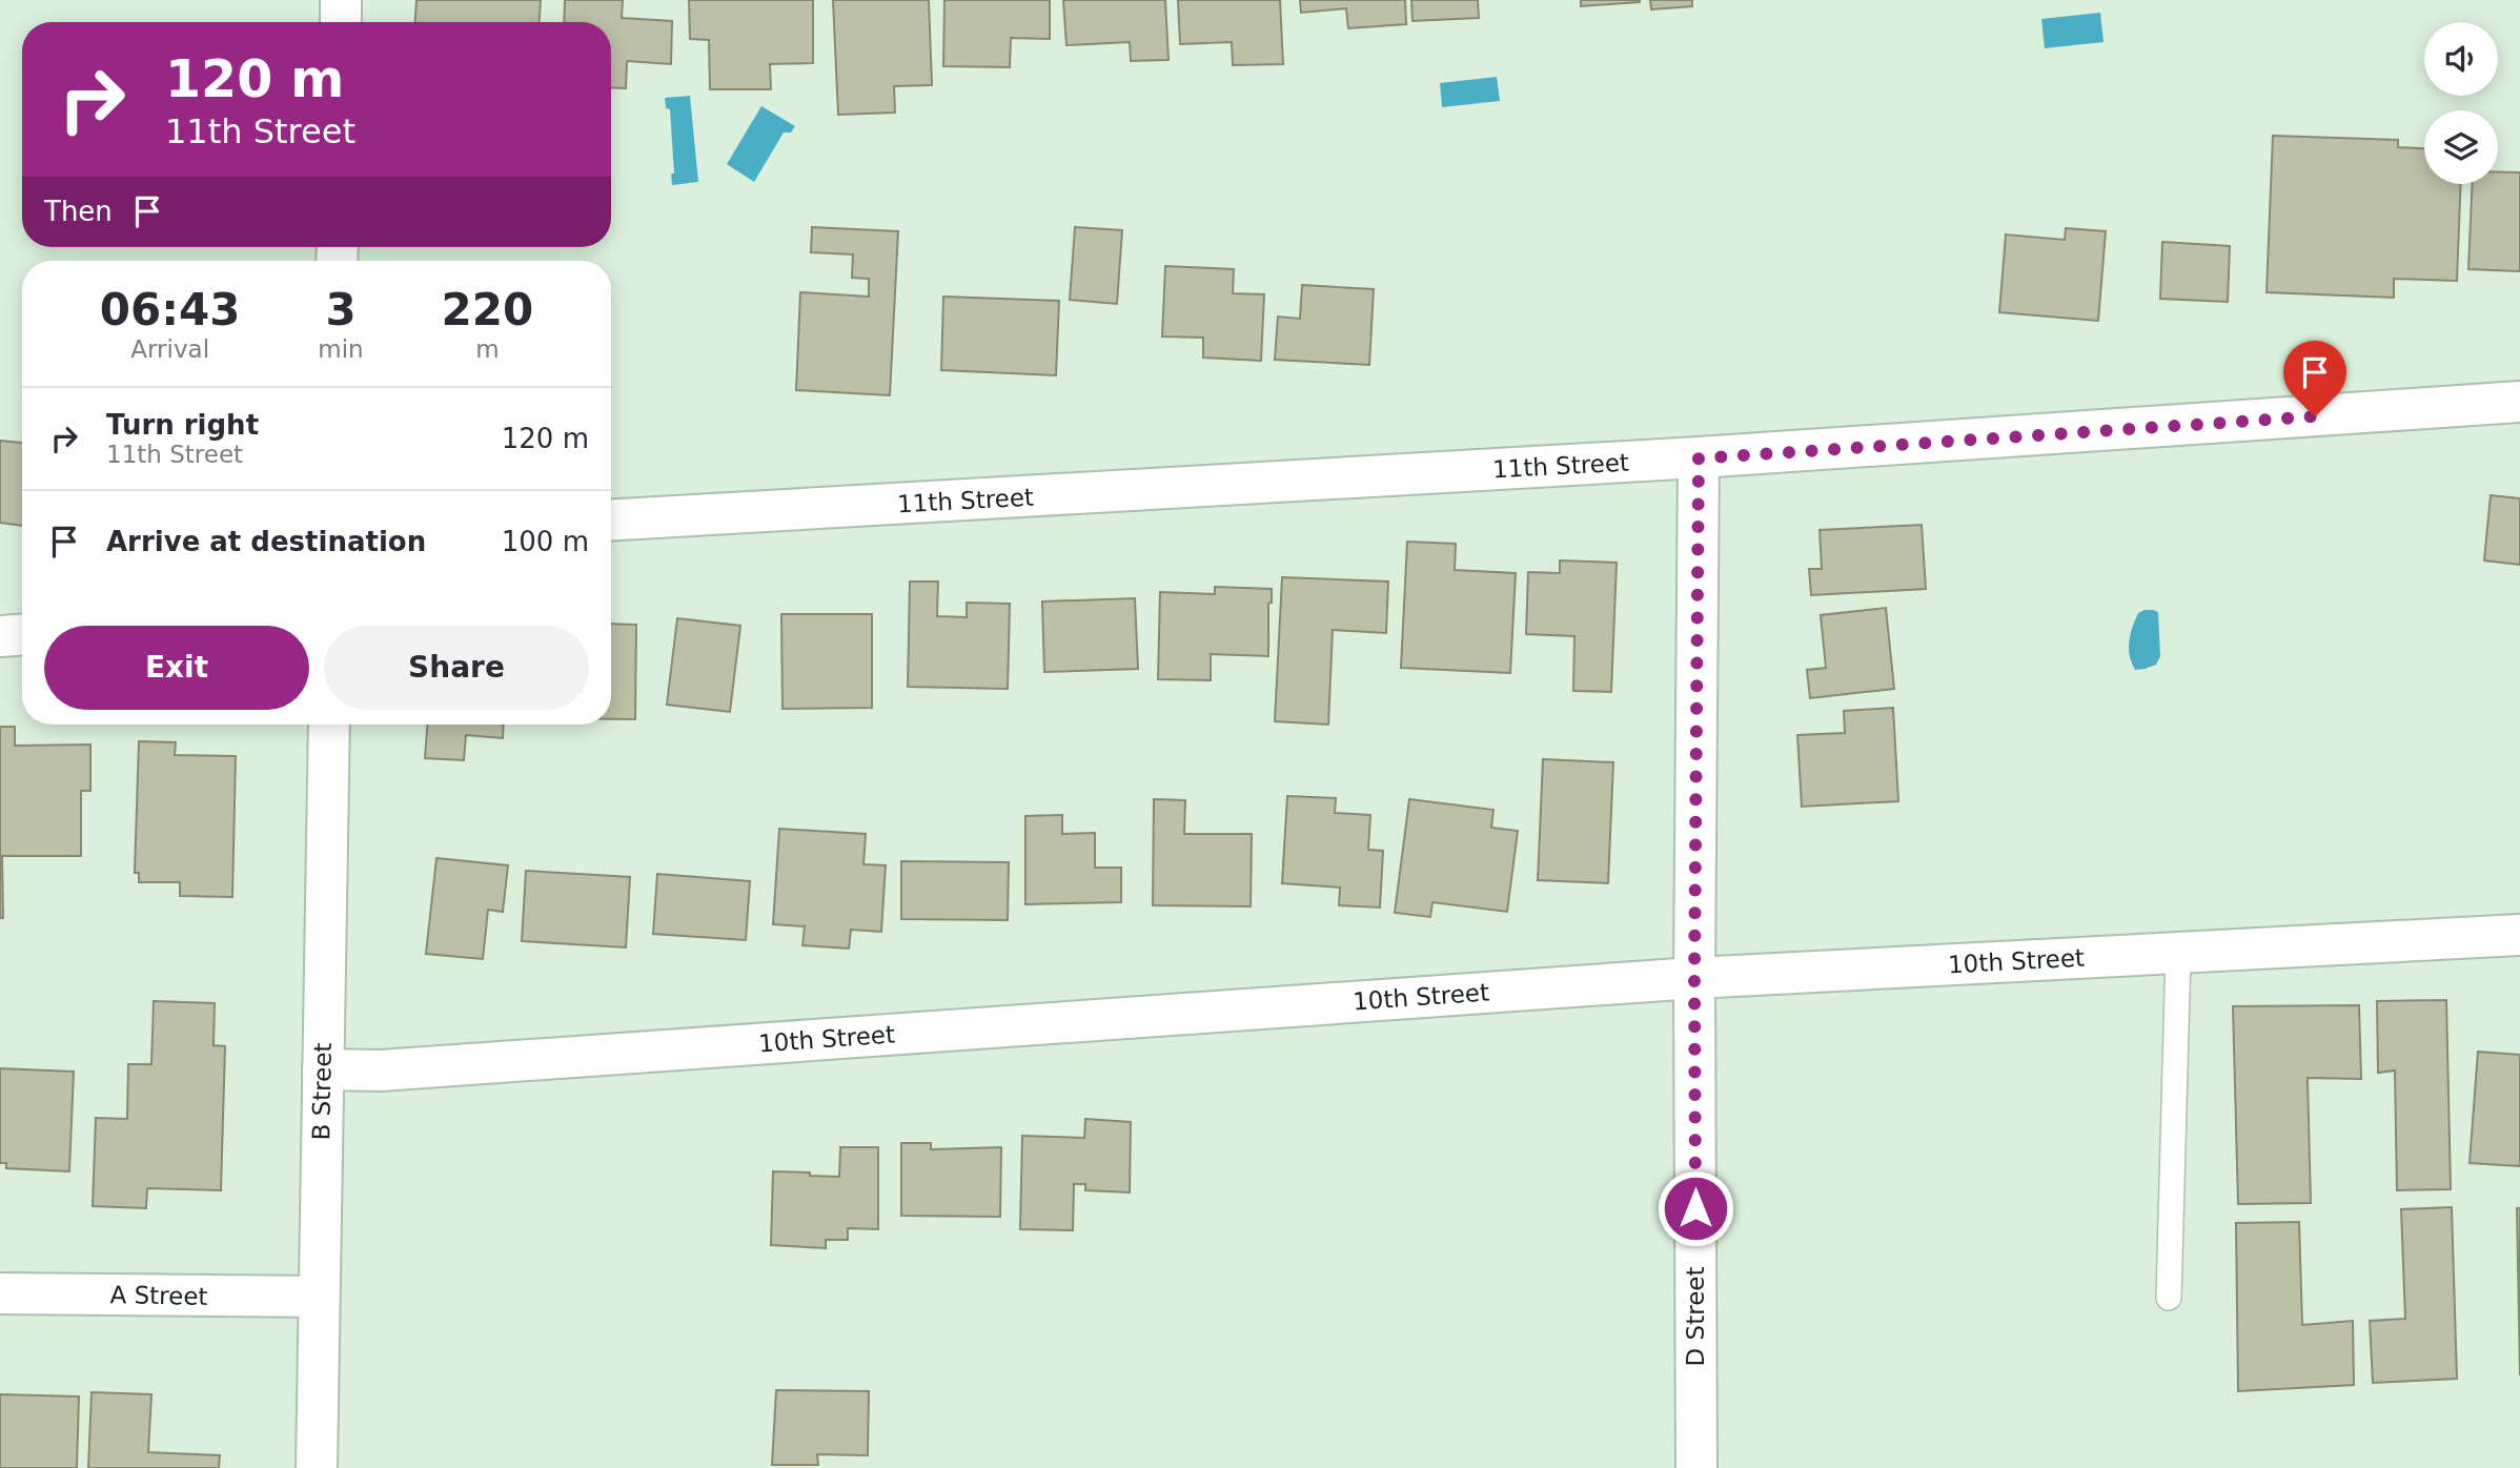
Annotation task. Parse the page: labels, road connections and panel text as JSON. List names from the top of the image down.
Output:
{
  "streets": {
    "street": [
      "11th Street",
      "10th Street",
      "B Street",
      "A Street",
      "D Street"
    ]
  },
  "crossings": [
    ["11th Street", "D Street"],
    ["10th Street", "B Street"],
    ["10th Street", "D Street"],
    ["B Street", "A Street"]
  ],
  "page": {
    "turn": ["120 m", "11th Street"],
    "then": "Then",
    "eta": [
      "06:43",
      "Arrival",
      "3",
      "min",
      "220",
      "m"
    ],
    "list": [
      {
        "name": "Turn right",
        "note": "11th Street",
        "value": "120 m"
      },
      {
        "name": "Arrive at destination",
        "value": "100 m"
      }
    ],
    "buttons": ["Exit", "Share"]
  }
}
